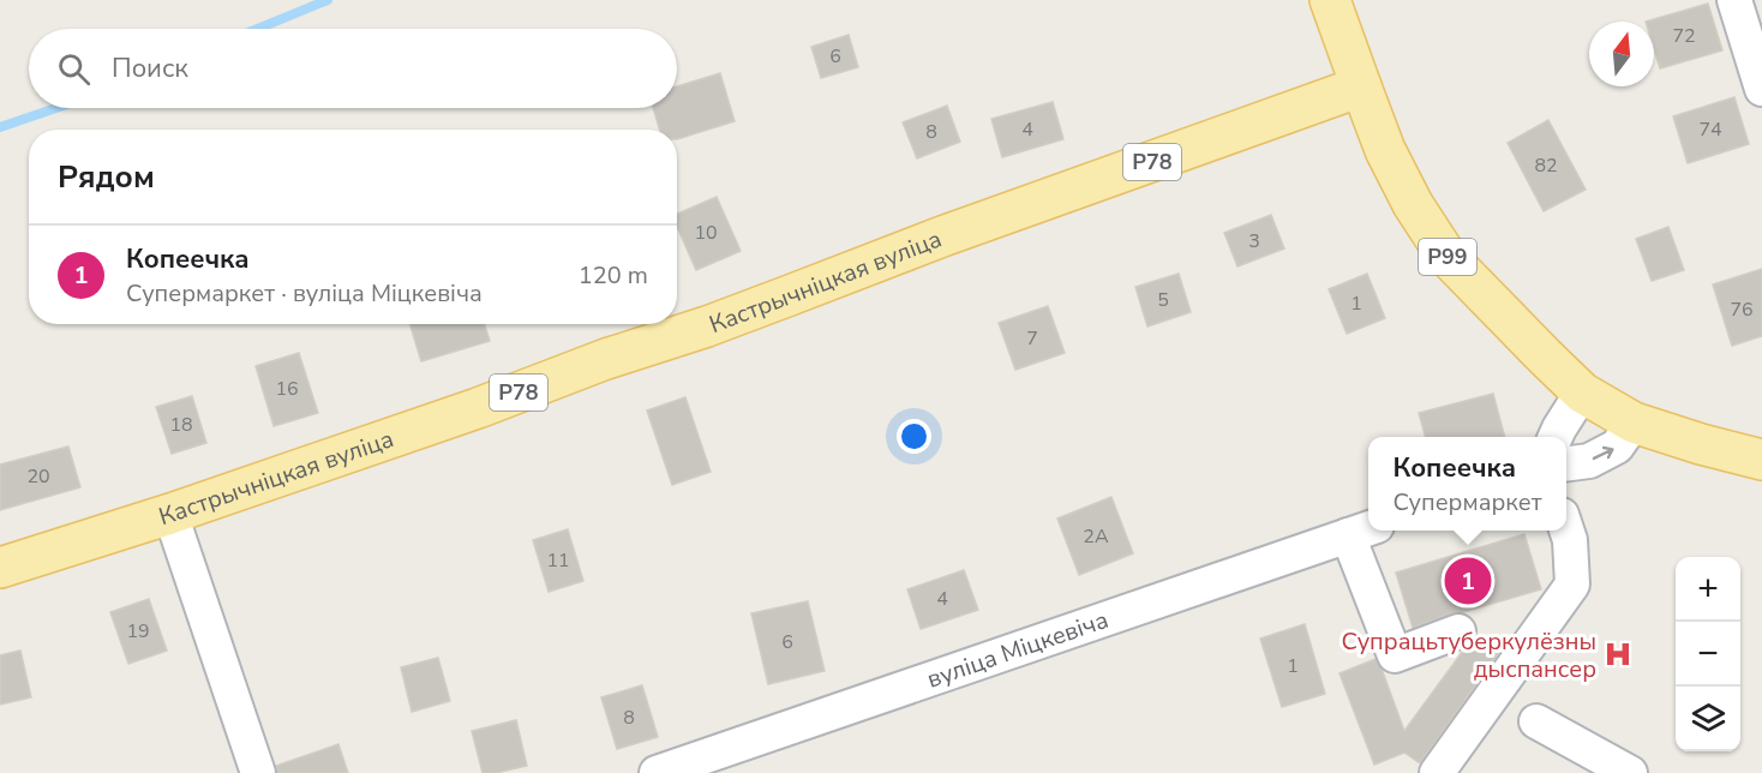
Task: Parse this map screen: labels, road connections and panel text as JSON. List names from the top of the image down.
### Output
{
  "streets": {
    "main road": ["Р78", "Р99", "Кастрычніцкая вуліца"],
    "street": ["вуліца Міцкевіча"]
  },
  "crossings": [
    ["Р99", "Кастрычніцкая вуліца"]
  ],
  "places": {
    "hospital": ["Супрацьтуберкулёзны дыспансер"]
  },
  "house_numbers": [
    "72",
    "6",
    "4",
    "74",
    "8",
    "82",
    "10",
    "3",
    "5",
    "1",
    "76",
    "7",
    "16",
    "18",
    "20",
    "2А",
    "11",
    "4",
    "19",
    "6",
    "1",
    "8"
  ],
  "north": "top",
  "page": {
    "search": "Поиск",
    "heading": "Рядом",
    "list": [
      {
        "mark": "1",
        "name": "Копеечка",
        "note": "Супермаркет · вуліца Міцкевіча",
        "value": "120 m"
      }
    ],
    "popup": ["Копеечка", "Супермаркет"],
    "pins": "1",
    "map_buttons": ["+", "−"]
  }
}
